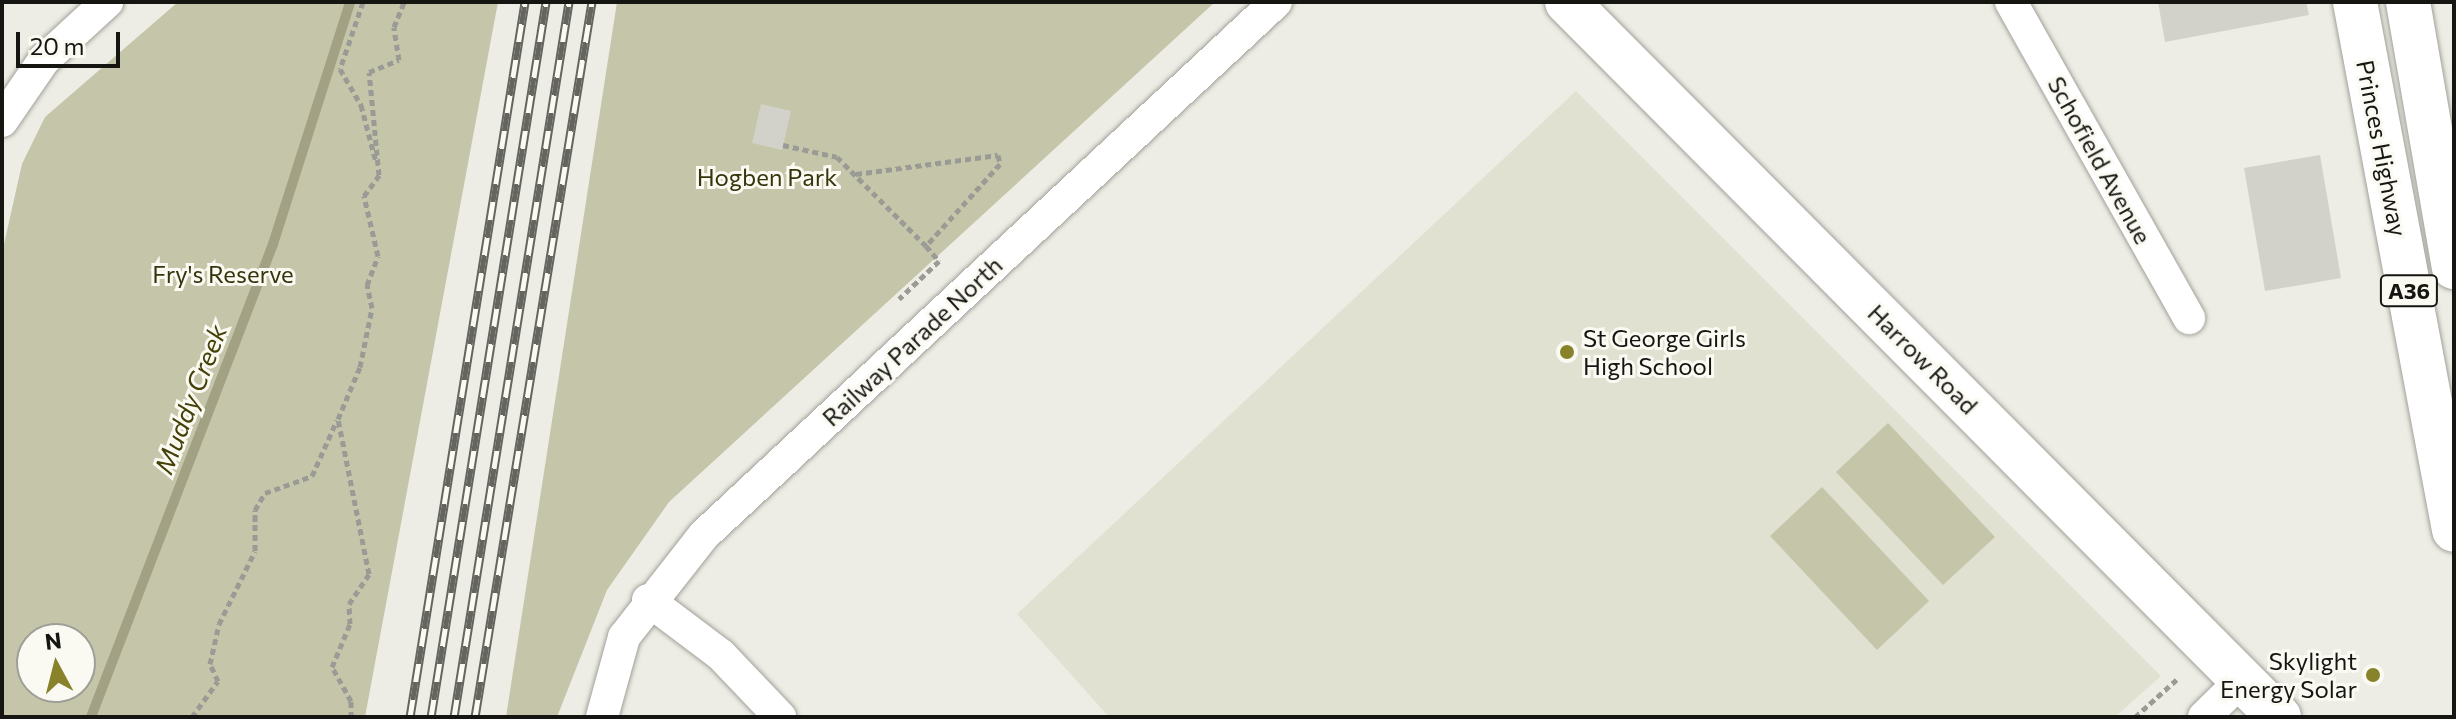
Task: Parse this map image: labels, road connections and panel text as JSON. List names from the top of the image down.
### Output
{
  "streets": {
    "main road": ["Princes Highway", "A36", "Harrow Road"],
    "street": ["Schofield Avenue", "Railway Parade North"]
  },
  "water": ["Muddy Creek"],
  "parks": ["Hogben Park", "Fry's Reserve"],
  "places": ["St George Girls High School", "Skylight Energy Solar"],
  "scale_bar": "20 m",
  "north": "top"
}
